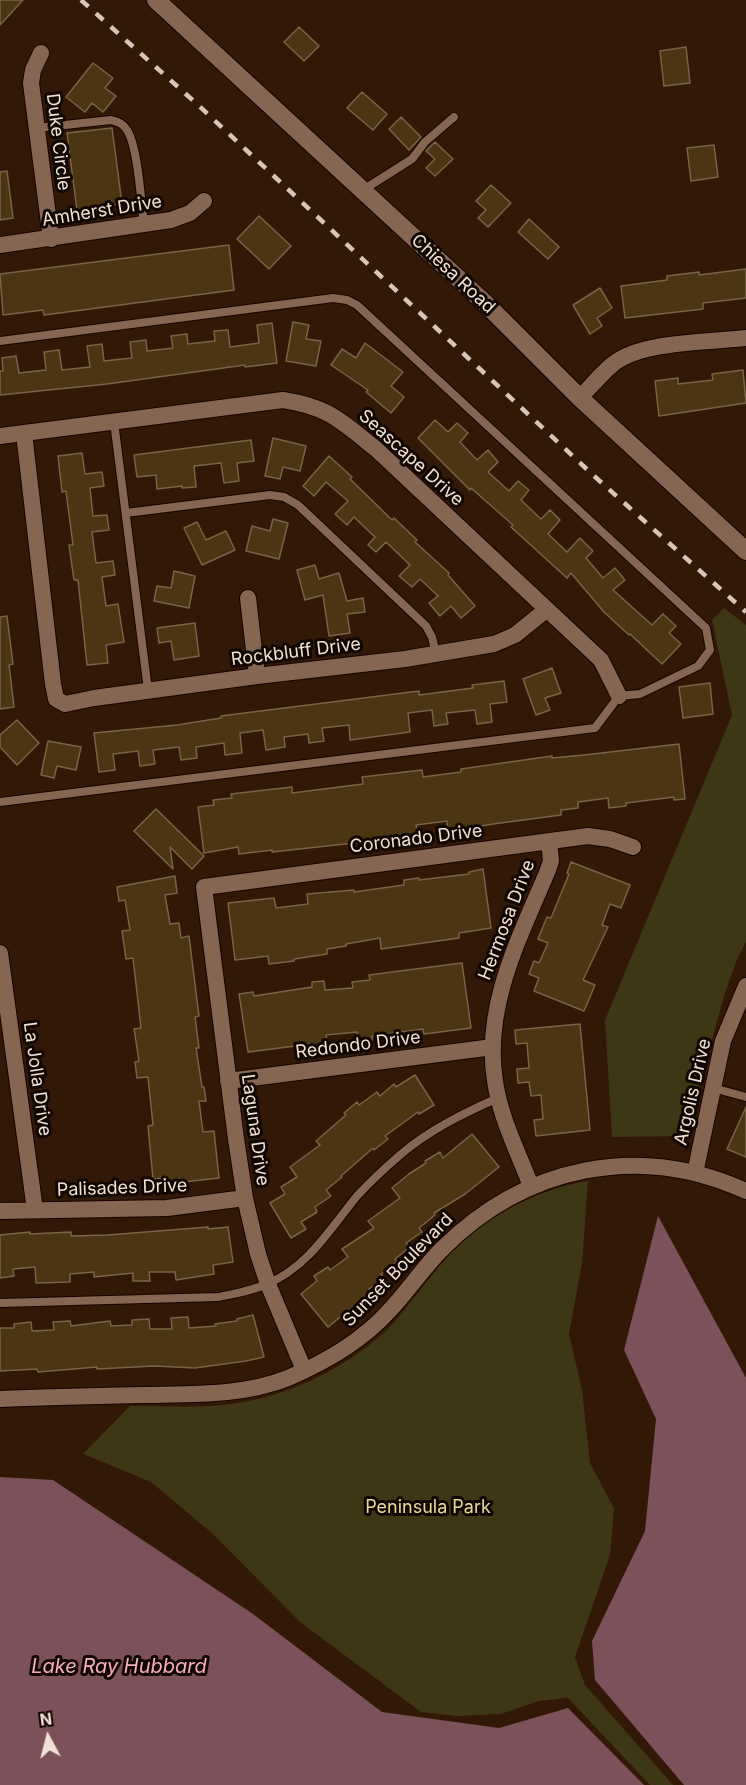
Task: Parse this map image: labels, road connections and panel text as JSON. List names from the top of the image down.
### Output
{
  "streets": {
    "main road": ["Chiesa Road"],
    "street": [
      "Duke Circle",
      "Amherst Drive",
      "Seascape Drive",
      "Rockbluff Drive",
      "Coronado Drive",
      "Hermosa Drive",
      "Redondo Drive",
      "La Jolla Drive",
      "Argolis Drive",
      "Laguna Drive",
      "Palisades Drive",
      "Sunset Boulevard"
    ]
  },
  "crossings": [
    ["Duke Circle", "Amherst Drive"],
    ["Seascape Drive", "Rockbluff Drive"],
    ["Coronado Drive", "Hermosa Drive"],
    ["Coronado Drive", "Laguna Drive"],
    ["Hermosa Drive", "Redondo Drive"],
    ["Hermosa Drive", "Sunset Boulevard"],
    ["Redondo Drive", "Laguna Drive"],
    ["La Jolla Drive", "Palisades Drive"],
    ["Argolis Drive", "Sunset Boulevard"],
    ["Laguna Drive", "Palisades Drive"],
    ["Laguna Drive", "Sunset Boulevard"]
  ],
  "water": ["Lake Ray Hubbard"],
  "parks": ["Peninsula Park"],
  "north": "top"
}
